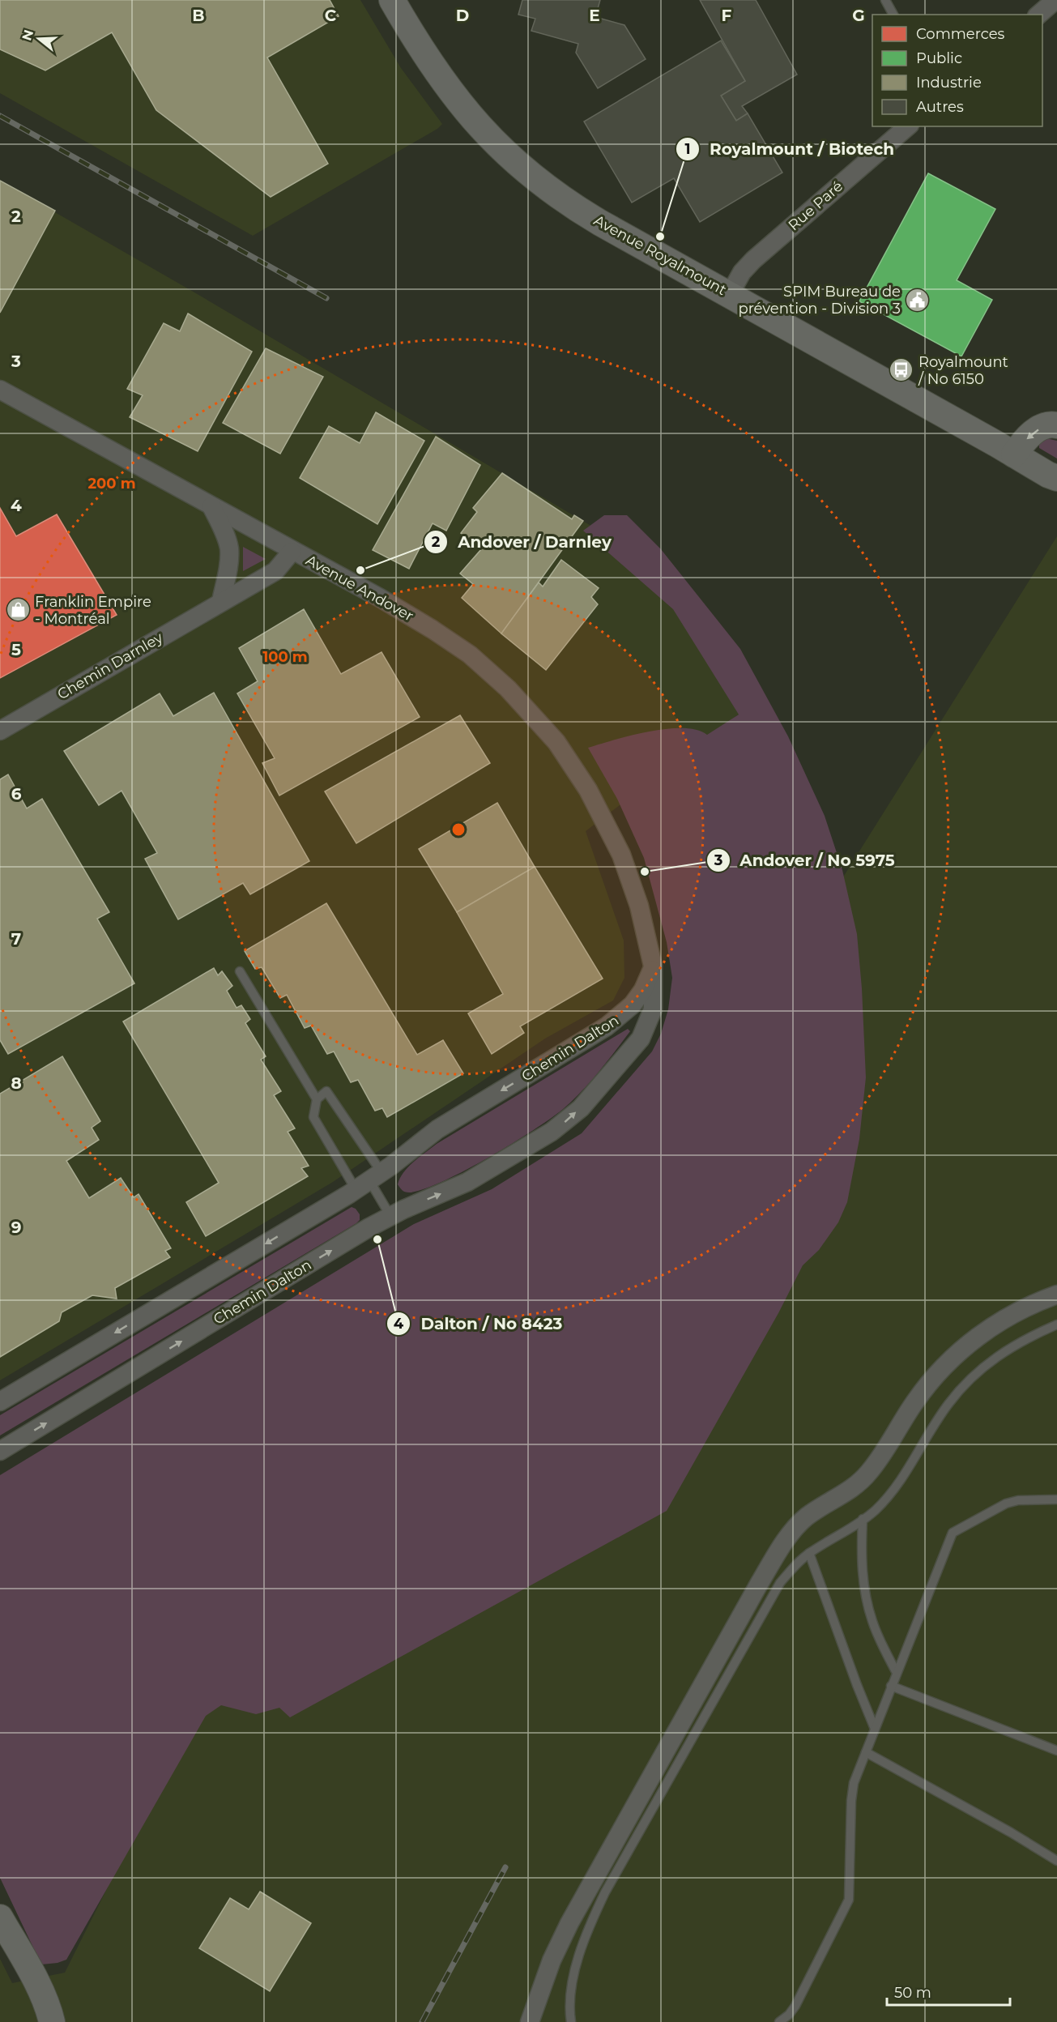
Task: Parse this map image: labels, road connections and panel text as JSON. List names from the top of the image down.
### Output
{
  "streets": {
    "street": [
      "Rue Paré",
      "Avenue Royalmount",
      "Avenue Andover",
      "Chemin Darnley",
      "Chemin Dalton"
    ]
  },
  "crossings": [
    ["Rue Paré", "Avenue Royalmount"],
    ["Avenue Andover", "Chemin Darnley"],
    ["Avenue Andover", "Chemin Dalton"]
  ],
  "places": {
    "other": [
      "Royalmount / Biotech",
      "Andover / Darnley",
      "Andover / No 5975",
      "Dalton / No 8423"
    ],
    "public building": ["SPIM Bureau de prévention - Division 3"],
    "bus stop": ["Royalmount / No 6150"],
    "shop": ["Franklin Empire - Montréal"]
  },
  "legend": [
    "Commerces",
    "Public",
    "Industrie",
    "Autres"
  ],
  "scale_bar": "50 m",
  "north": "left",
  "grid": {
    "columns": [
      "B",
      "C",
      "D",
      "E",
      "F",
      "G"
    ],
    "rows": [
      "2",
      "3",
      "4",
      "5",
      "6",
      "7",
      "8",
      "9"
    ]
  },
  "rings": ["200 m", "100 m"]
}
